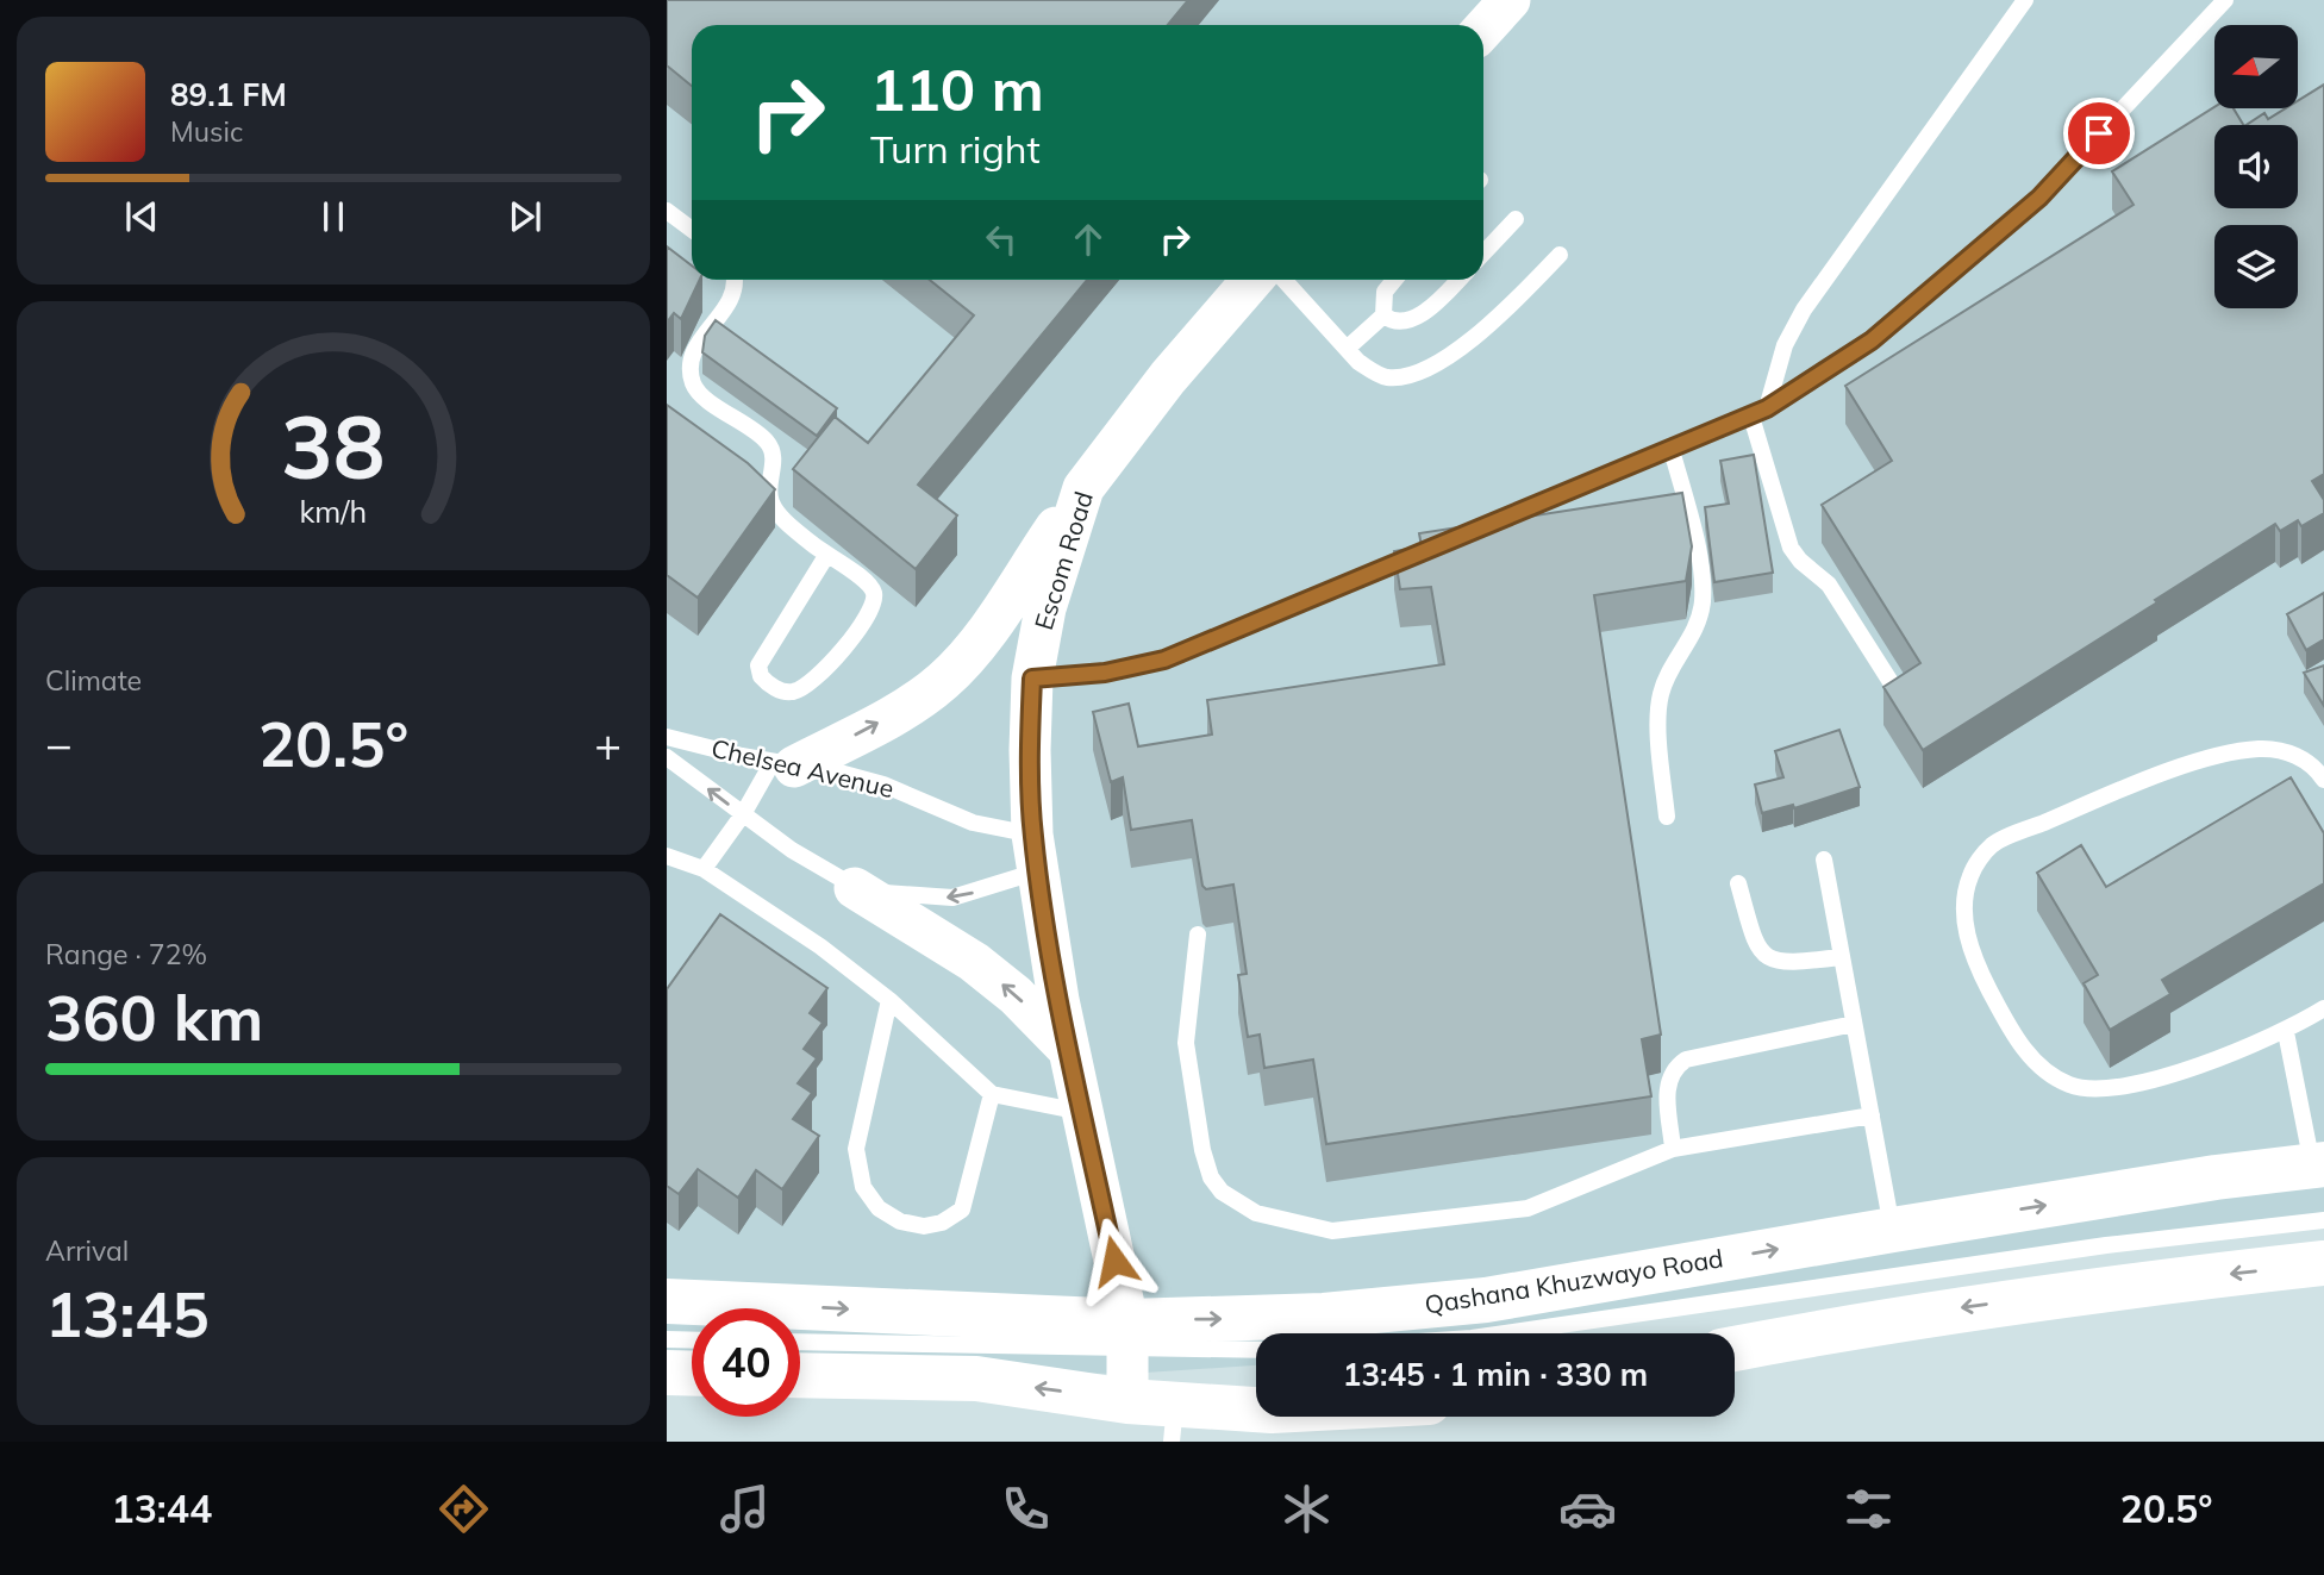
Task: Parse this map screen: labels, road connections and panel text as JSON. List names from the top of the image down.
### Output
{
  "streets": {
    "main road": ["Qashana Khuzwayo Road"],
    "street": ["Escom Road"],
    "lane": ["Chelsea Avenue"]
  },
  "crossings": [
    ["Escom Road", "Chelsea Avenue"],
    ["Escom Road", "Qashana Khuzwayo Road"]
  ],
  "north": "left",
  "page": {
    "turn": ["110 m", "Turn right"],
    "song": ["89.1 FM", "Music"],
    "tile": [
      "Climate",
      ["Range · 72%", "360 km"],
      ["Arrival", "13:45"]
    ],
    "heat": ["−", "20.5°", "+"],
    "limit": "40",
    "trip": "13:45 · 1 min · 330 m",
    "tabs": ["13:44", "20.5°"],
    "gauge": ["38", "km/h"]
  }
}
